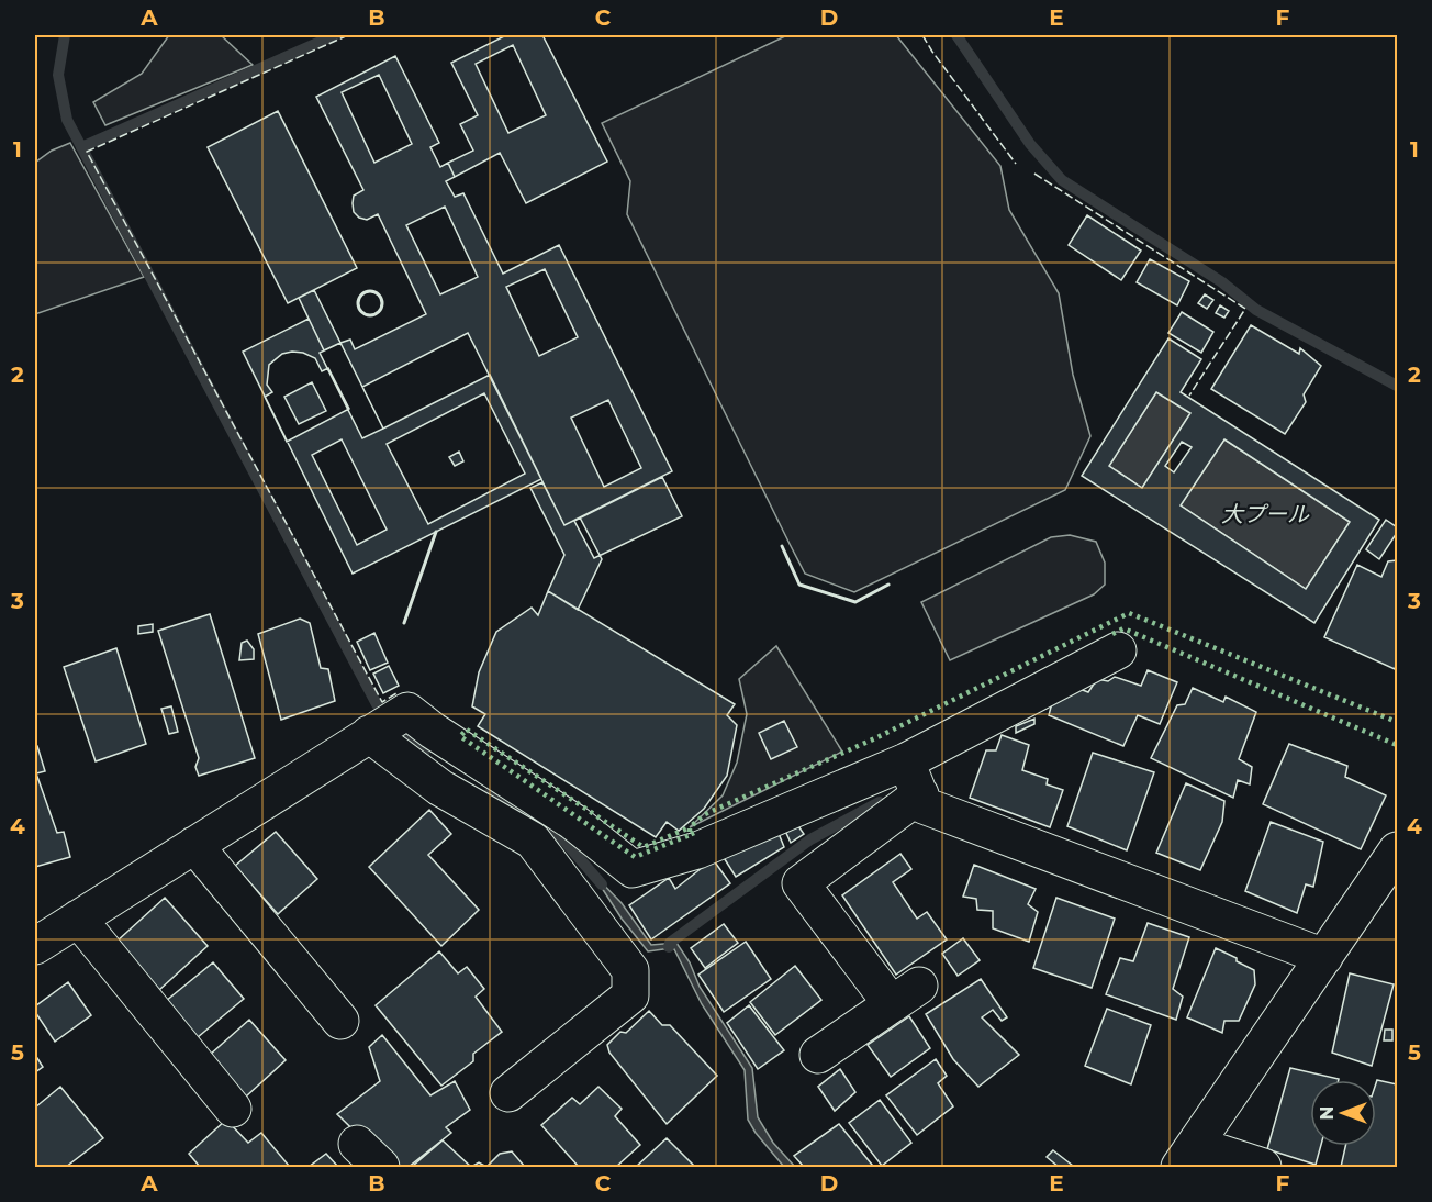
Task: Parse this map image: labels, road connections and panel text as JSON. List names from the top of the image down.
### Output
{
  "water": ["大プール"],
  "north": "left",
  "grid": {
    "columns": [
      "A",
      "B",
      "C",
      "D",
      "E",
      "F"
    ],
    "rows": [
      "1",
      "2",
      "3",
      "4",
      "5"
    ]
  }
}
